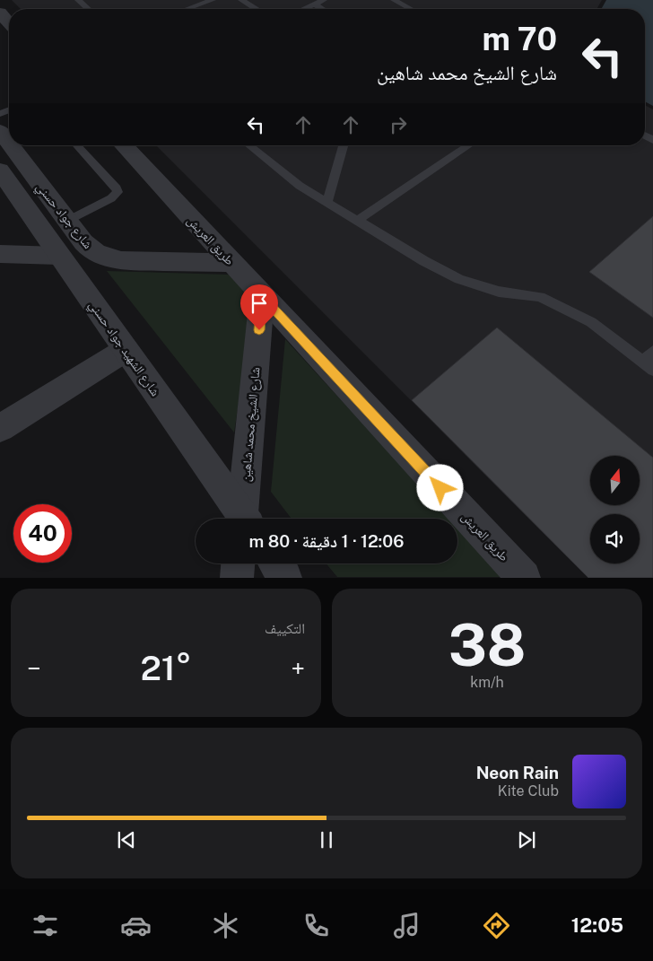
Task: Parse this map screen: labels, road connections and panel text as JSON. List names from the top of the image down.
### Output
{
  "streets": {
    "street": [
      "شارع جواد حسني",
      "طريق العريش",
      "شارع الشهيد جواد حسني",
      "شارع الشيخ محمد شاهين"
    ]
  },
  "crossings": [
    ["شارع جواد حسني", "طريق العريش"],
    ["طريق العريش", "شارع الشيخ محمد شاهين"]
  ],
  "north": "top",
  "page": {
    "turn": ["70 m", "شارع الشيخ محمد شاهين"],
    "limit": "40",
    "trip": "12:06 · 1 دقيقة · 80 m",
    "tile": [
      ["38", "km/h"],
      "التكييف"
    ],
    "heat": ["−", "21°", "+"],
    "song": ["Neon Rain", "Kite Club"],
    "tabs": "12:05"
  }
}
